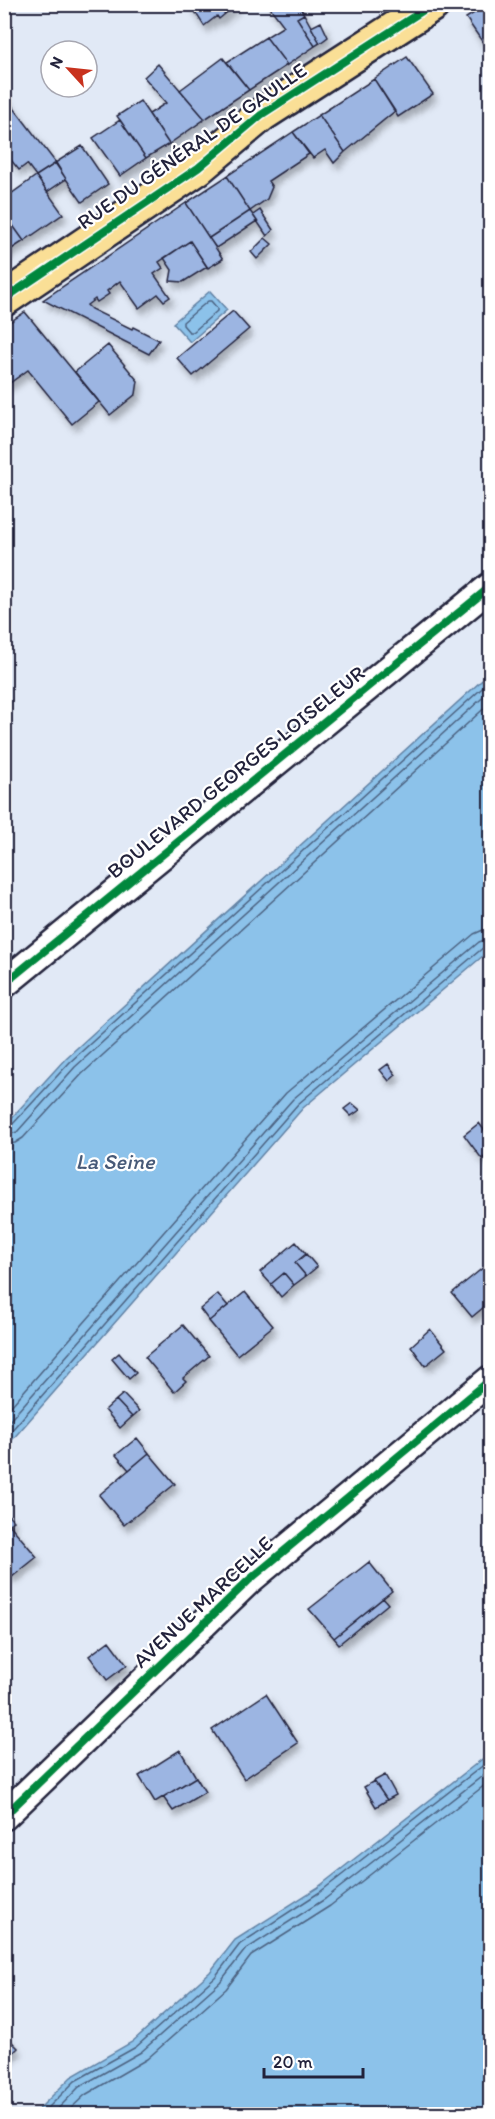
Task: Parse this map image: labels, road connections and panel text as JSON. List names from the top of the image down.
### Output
{
  "streets": {
    "main road": ["RUE DU GÉNÉRAL DE GAULLE"],
    "street": ["BOULEVARD GEORGES LOISELEUR", "AVENUE MARCELLE"]
  },
  "water": ["La Seine"],
  "scale_bar": "20 m",
  "north": "top left"
}
